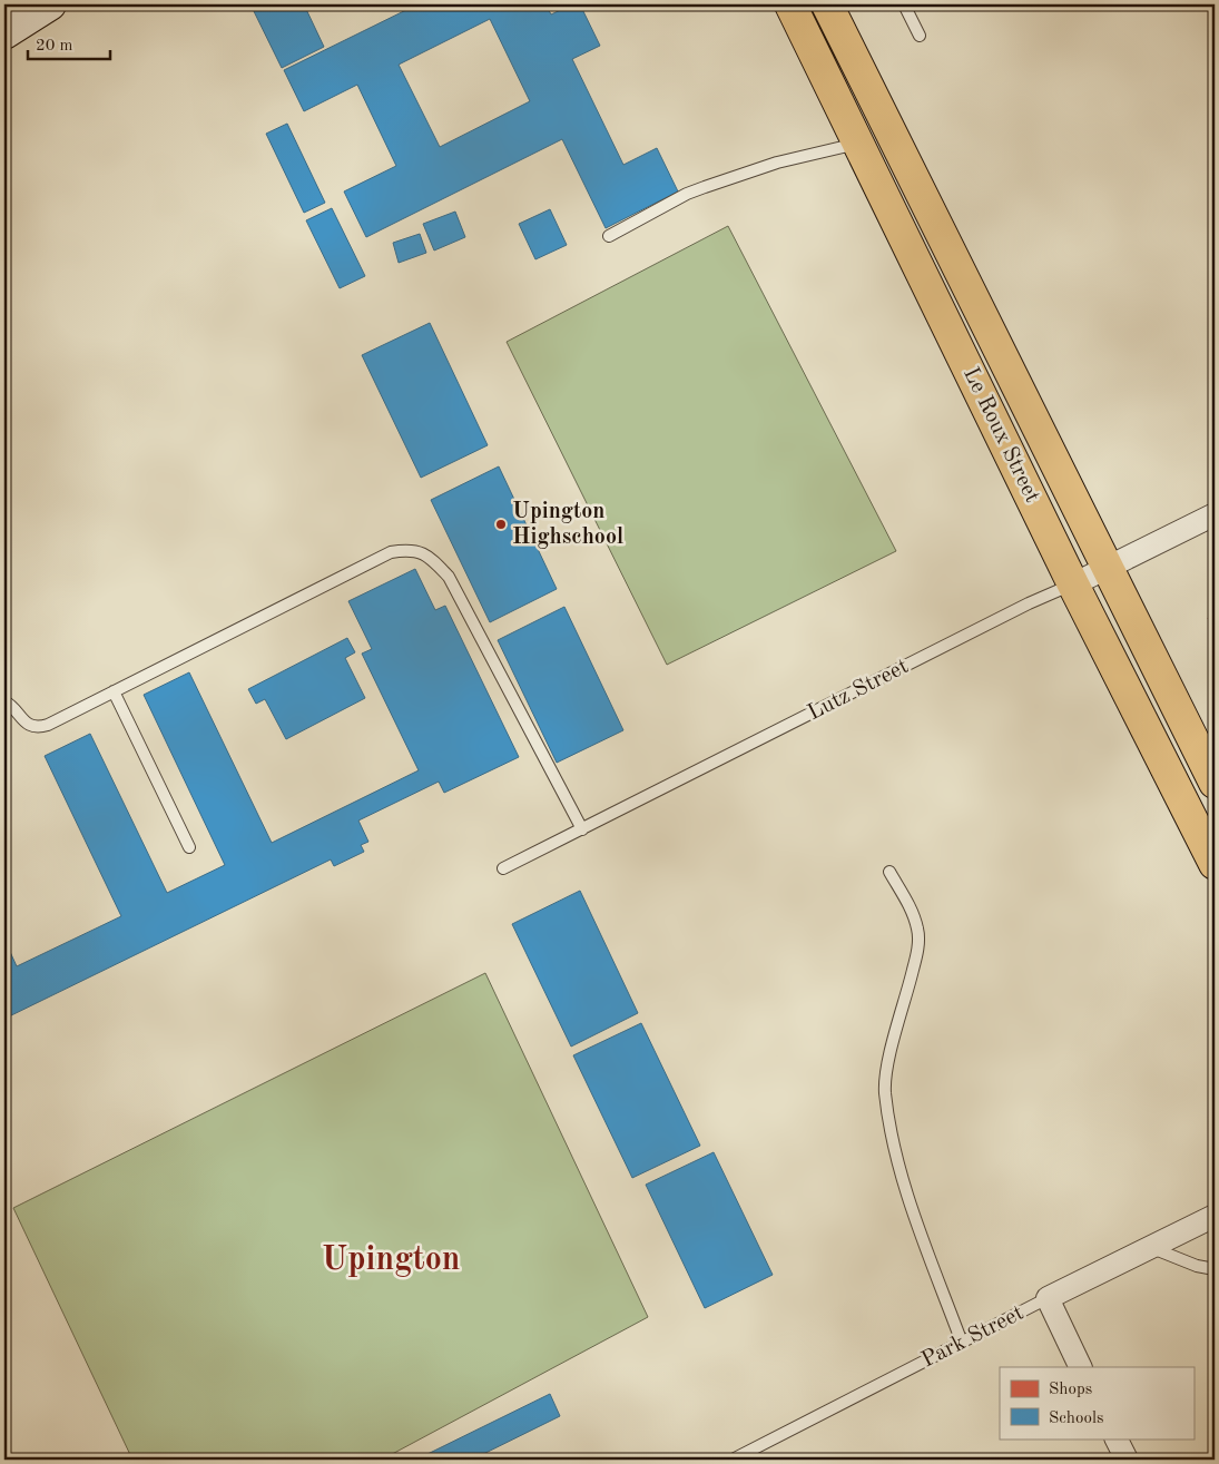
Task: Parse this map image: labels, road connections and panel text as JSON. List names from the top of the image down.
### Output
{
  "streets": {
    "highway": ["Le Roux Street"],
    "street": ["Lutz Street", "Park Street"]
  },
  "crossings": [
    ["Le Roux Street", "Lutz Street"]
  ],
  "districts": ["Upington"],
  "places": ["Upington Highschool"],
  "legend": ["Shops", "Schools"],
  "scale_bar": "20 m"
}
